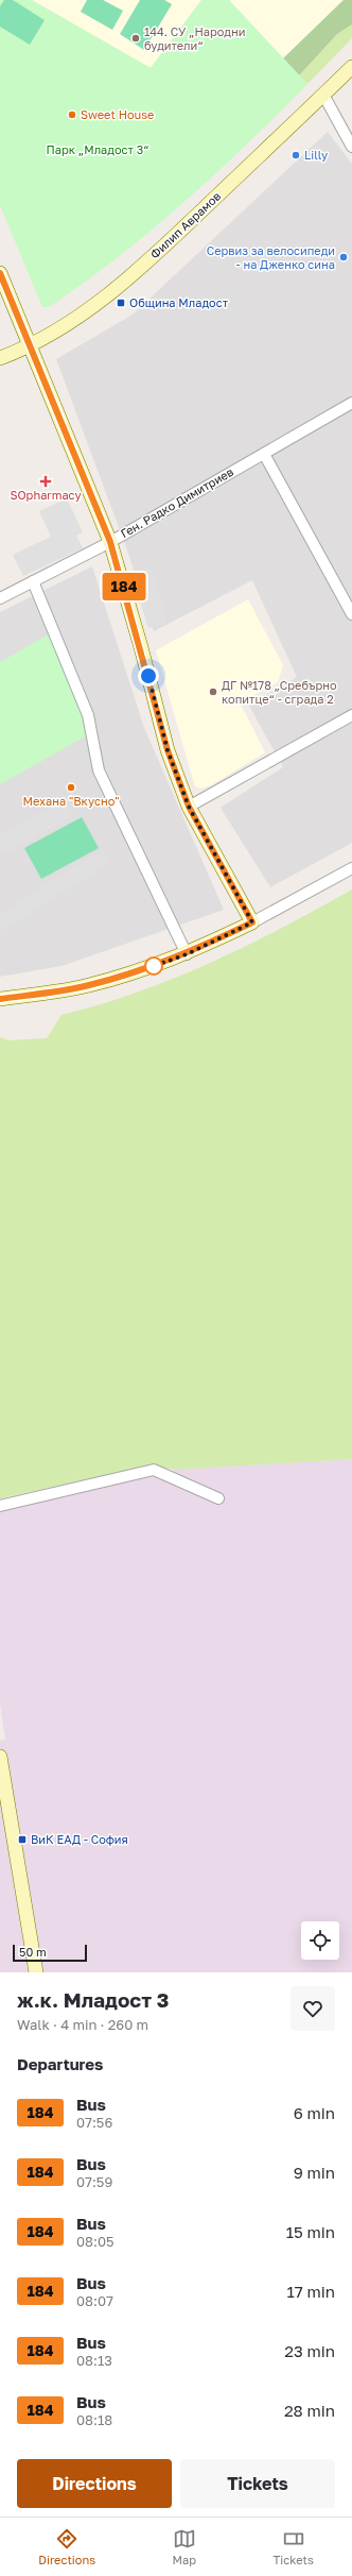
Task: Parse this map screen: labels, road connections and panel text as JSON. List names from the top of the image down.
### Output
{
  "streets": {
    "street": ["Филип Аврамов", "Ген. Радко Димитриев"]
  },
  "parks": ["Парк „Младост 3“"],
  "places": {
    "other": [
      "144. СУ „Народни будители“",
      "Sweet House",
      "Lilly",
      "Сервиз за велосипеди - на Дженко сина",
      "ДГ №178 „Сребърно копитце“ - сграда 2",
      "Механа \"Вкусно\""
    ],
    "transit": ["Община Младост", "ВиК ЕАД - София"],
    "health": ["SOpharmacy"]
  },
  "lines": ["bus line 184"],
  "scale_bar": "50 m",
  "page": {
    "on_map": "184",
    "scale": "50 m",
    "heading": [
      ["ж.к. Младост 3", "Walk · 4 min · 260 m"],
      "Departures"
    ],
    "list": [
      {
        "mark": "184",
        "name": "Bus",
        "note": "07:56",
        "value": "6 min"
      },
      {
        "mark": "184",
        "name": "Bus",
        "note": "07:59",
        "value": "9 min"
      },
      {
        "mark": "184",
        "name": "Bus",
        "note": "08:05",
        "value": "15 min"
      },
      {
        "mark": "184",
        "name": "Bus",
        "note": "08:07",
        "value": "17 min"
      },
      {
        "mark": "184",
        "name": "Bus",
        "note": "08:13",
        "value": "23 min"
      },
      {
        "mark": "184",
        "name": "Bus",
        "note": "08:18",
        "value": "28 min"
      }
    ],
    "buttons": ["Directions", "Tickets"],
    "tabs": ["Directions", "Map", "Tickets"]
  }
}
